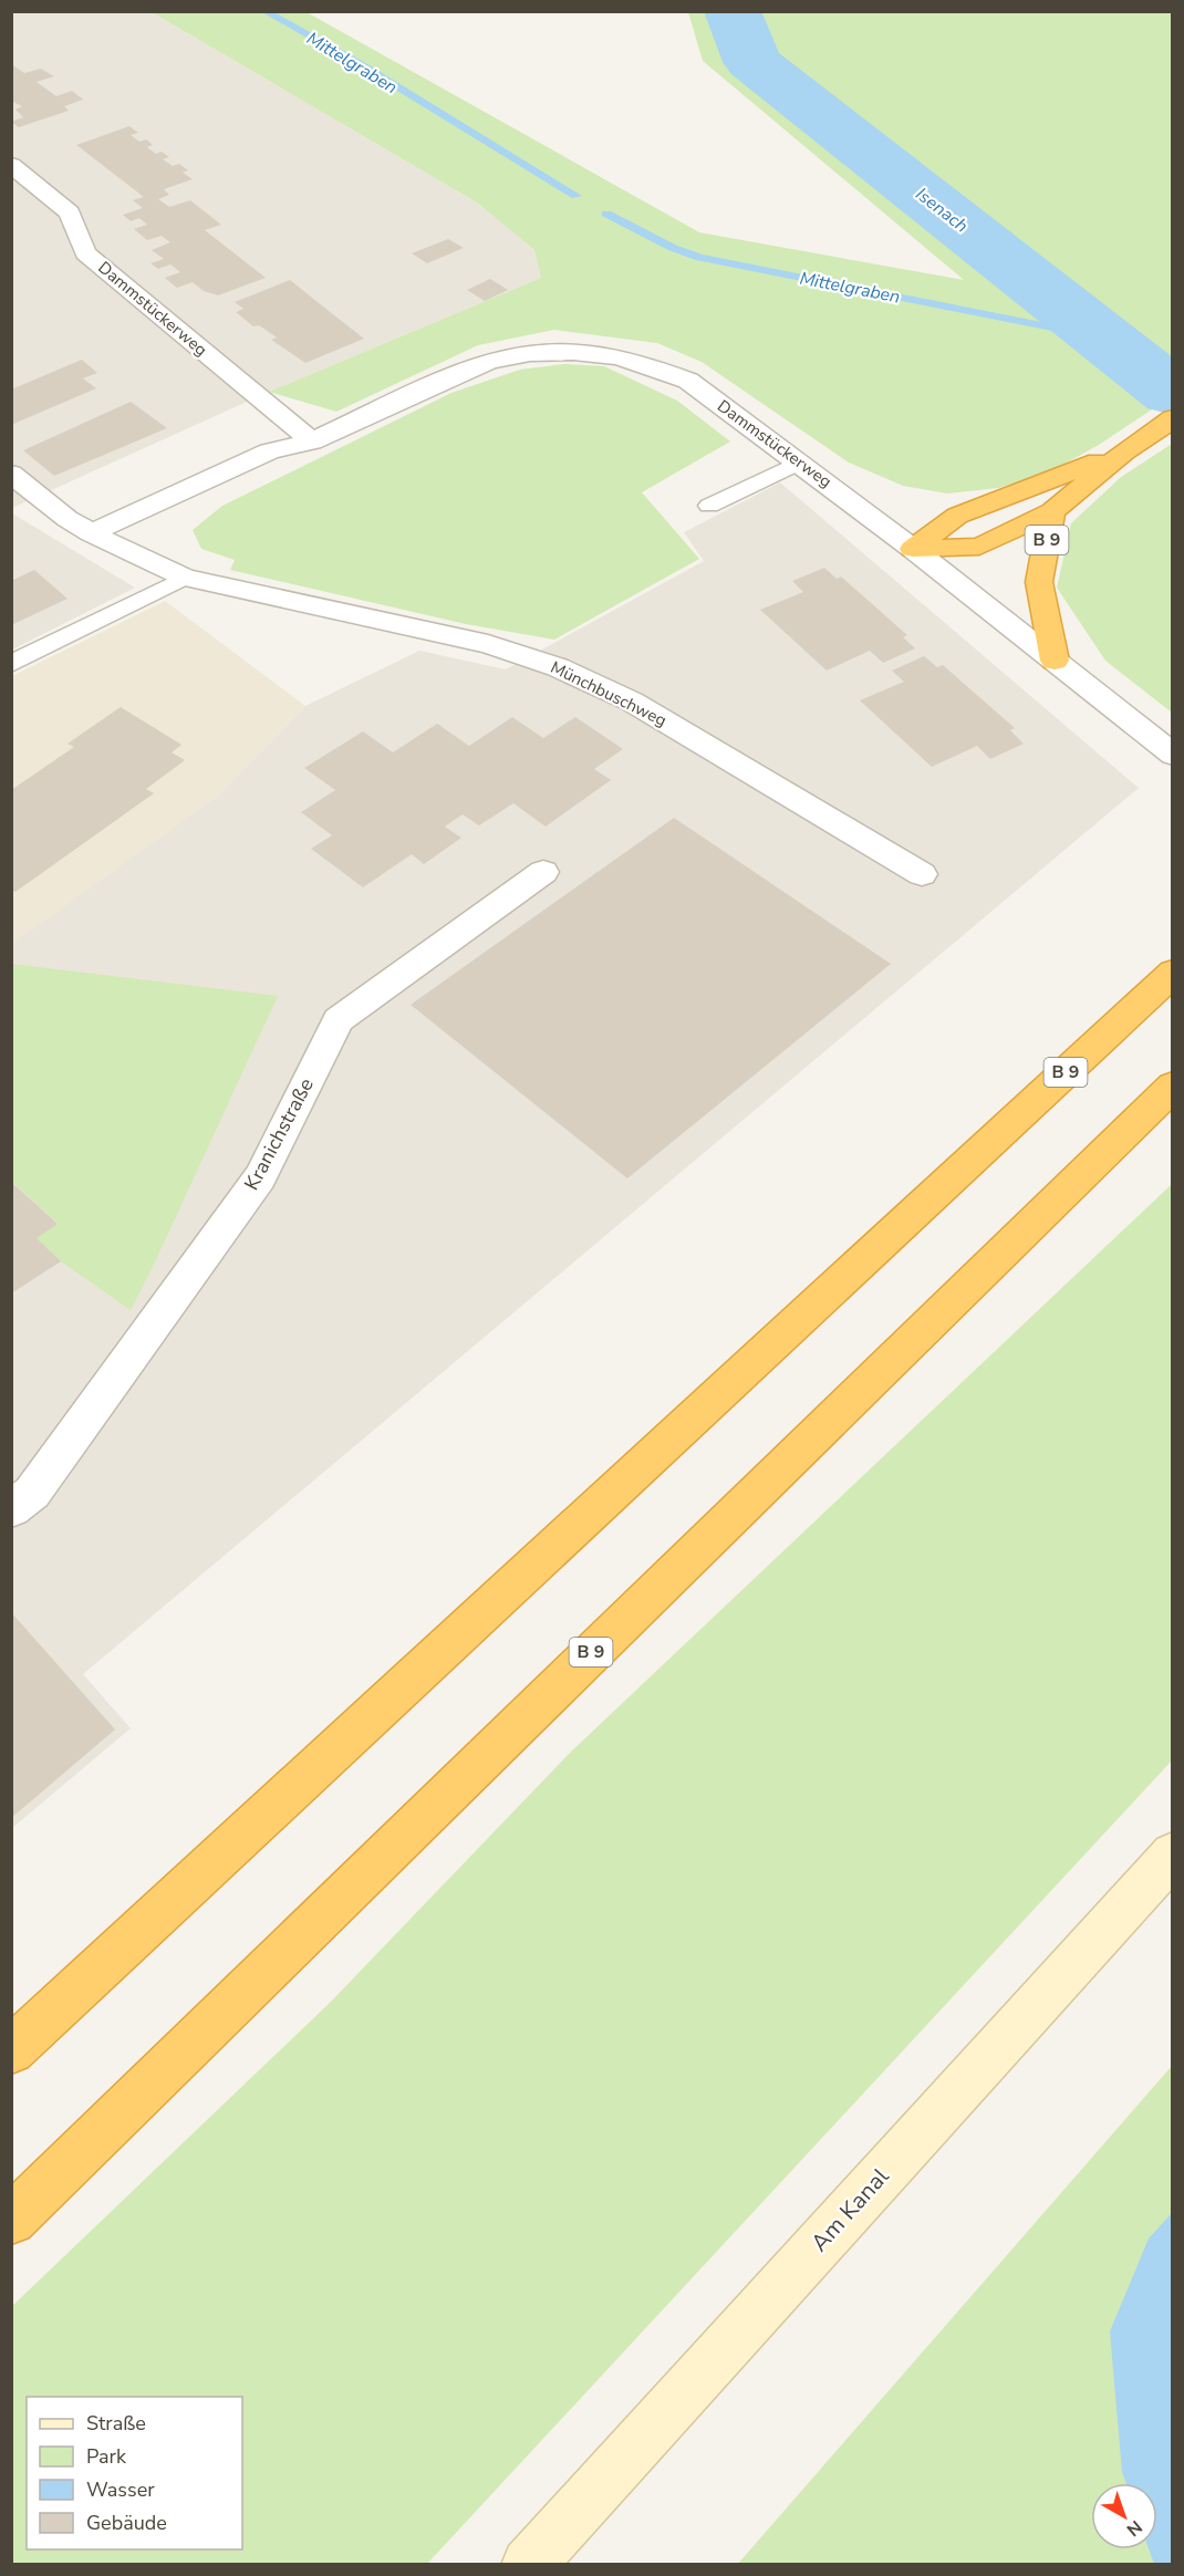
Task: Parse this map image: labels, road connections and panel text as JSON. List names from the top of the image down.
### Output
{
  "streets": {
    "highway": ["B 9"],
    "street": [
      "Dammstückerweg",
      "Münchbuschweg",
      "Kranichstraße",
      "Am Kanal"
    ]
  },
  "crossings": [
    ["Dammstückerweg", "B 9"],
    ["Dammstückerweg", "Münchbuschweg"]
  ],
  "water": ["Mittelgraben", "Isenach"],
  "legend": [
    "Straße",
    "Park",
    "Wasser",
    "Gebäude"
  ],
  "north": "bottom right"
}
